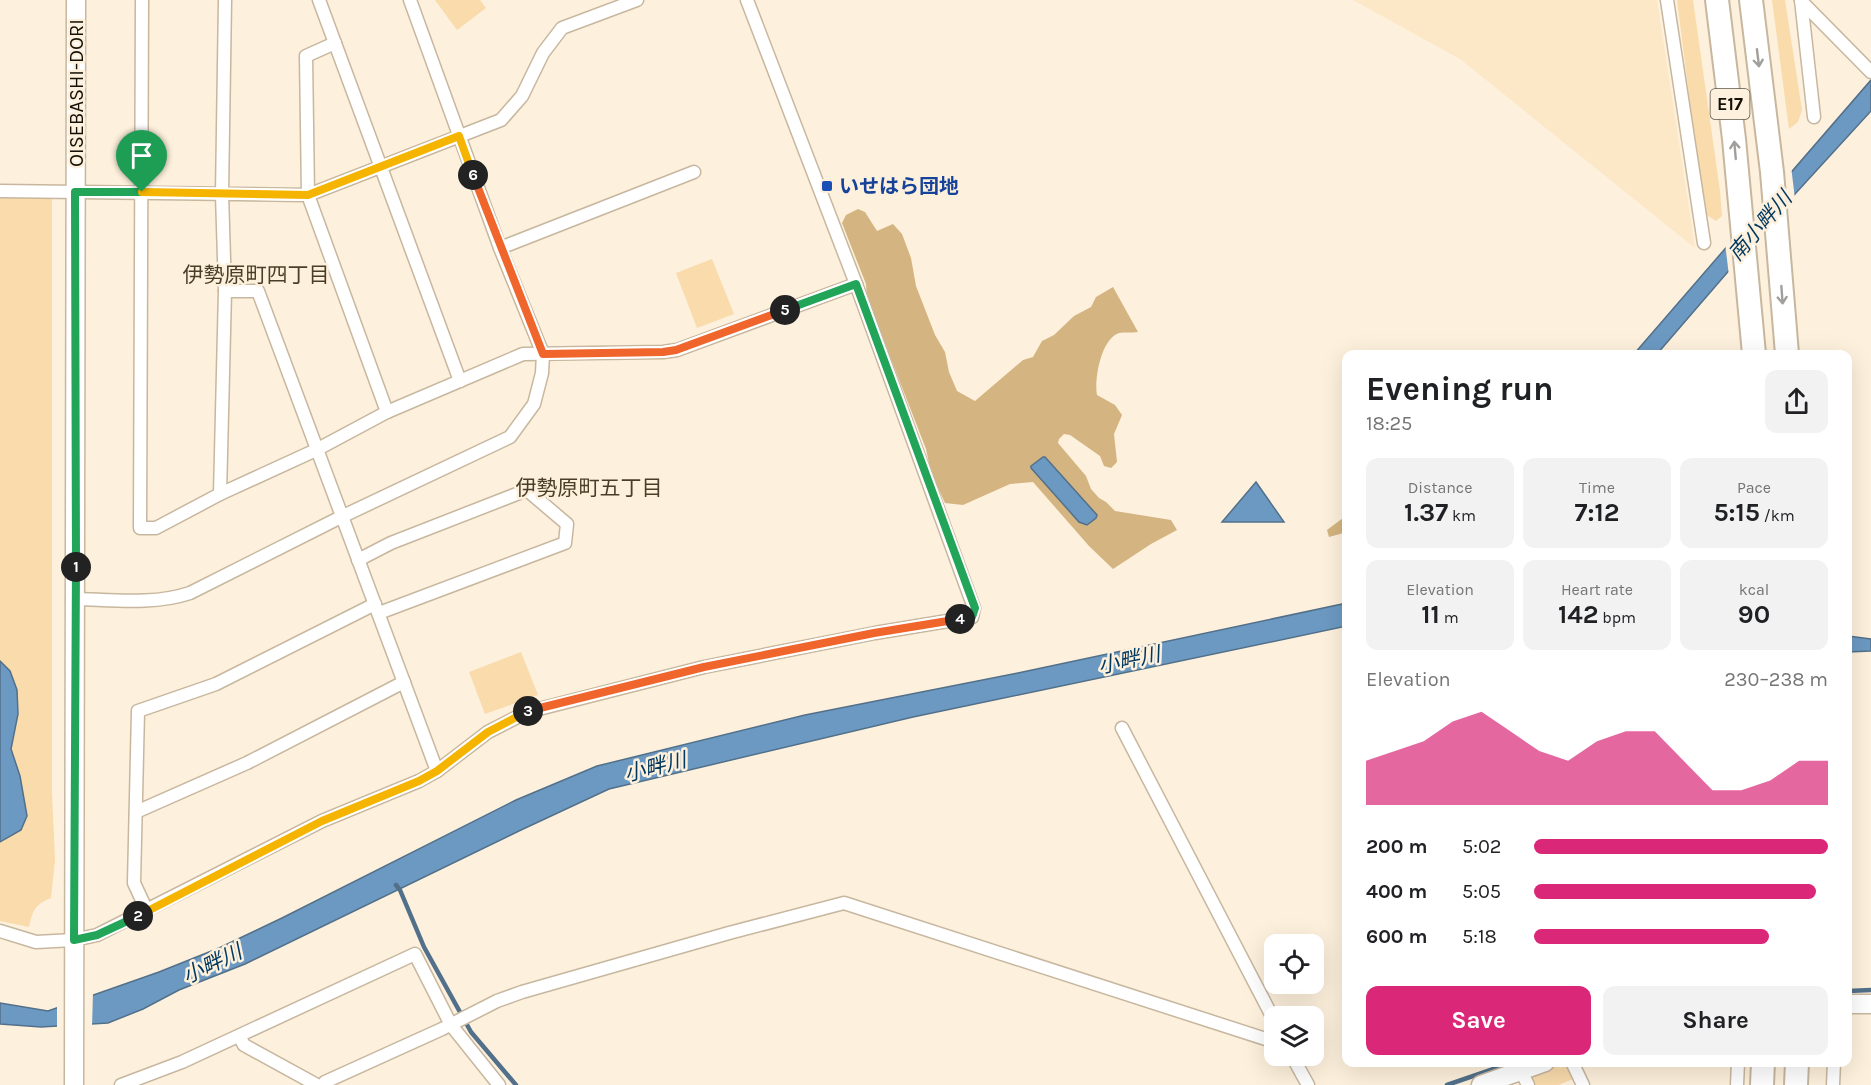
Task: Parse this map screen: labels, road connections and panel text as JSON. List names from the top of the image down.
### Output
{
  "streets": {
    "highway": ["E17"],
    "street": ["OISEBASHI-DORI"]
  },
  "districts": ["伊勢原町四丁目", "伊勢原町五丁目"],
  "water": ["南小畔川", "小畔川"],
  "places": {
    "transit": ["いせはら団地"]
  },
  "page": {
    "pins": [
      "6",
      "5",
      "1",
      "4",
      "3",
      "2"
    ],
    "heading": ["Evening run", "18:25"],
    "stats": [
      ["Distance", "1.37 km"],
      ["Time", "7:12"],
      ["Pace", "5:15 /km"],
      ["Elevation", "11 m"],
      ["Heart rate", "142 bpm"],
      ["kcal", "90"]
    ],
    "chart": ["Elevation", "230–238 m"],
    "list": [
      {
        "name": "200 m",
        "note": "5:02"
      },
      {
        "name": "400 m",
        "note": "5:05"
      },
      {
        "name": "600 m",
        "note": "5:18"
      }
    ],
    "buttons": ["Save", "Share"]
  }
}
